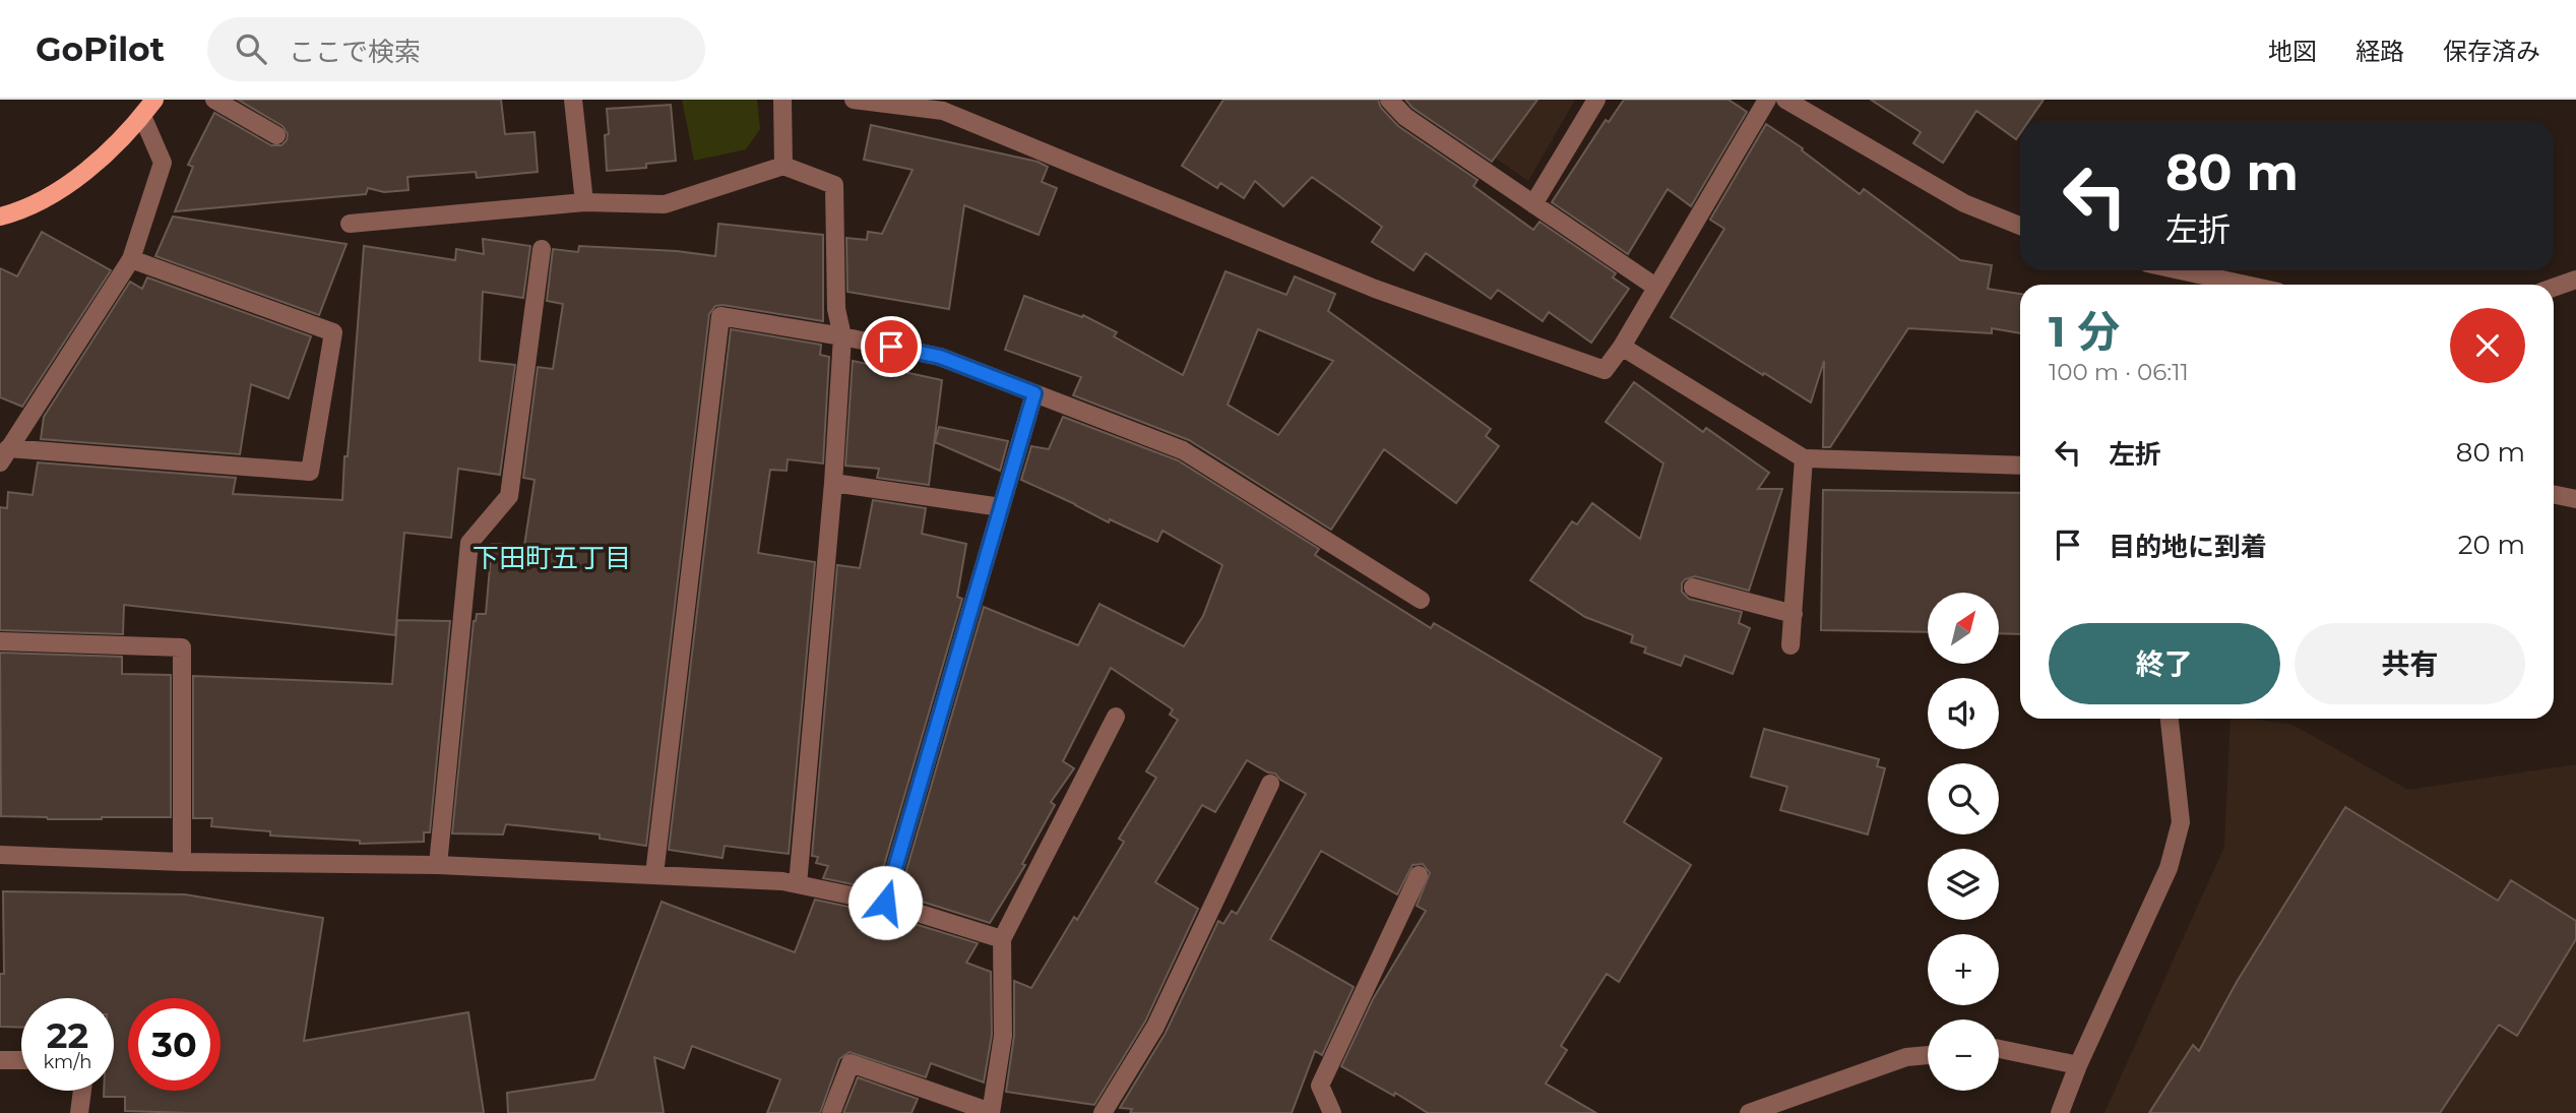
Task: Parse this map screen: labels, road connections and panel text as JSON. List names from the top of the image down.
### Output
{
  "districts": ["下田町五丁目"],
  "north": "top right",
  "page": {
    "header": "GoPilot",
    "search": "ここで検索",
    "nav": ["地図", "経路", "保存済み"],
    "turn": ["80 m", "左折"],
    "heading": ["1 分", "100 m · 06:11"],
    "list": [
      {
        "name": "左折",
        "value": "80 m"
      },
      {
        "name": "目的地に到着",
        "value": "20 m"
      }
    ],
    "map_buttons": ["+", "−"],
    "buttons": ["終了", "共有"],
    "speed": "22 km/h",
    "limit": "30"
  }
}
